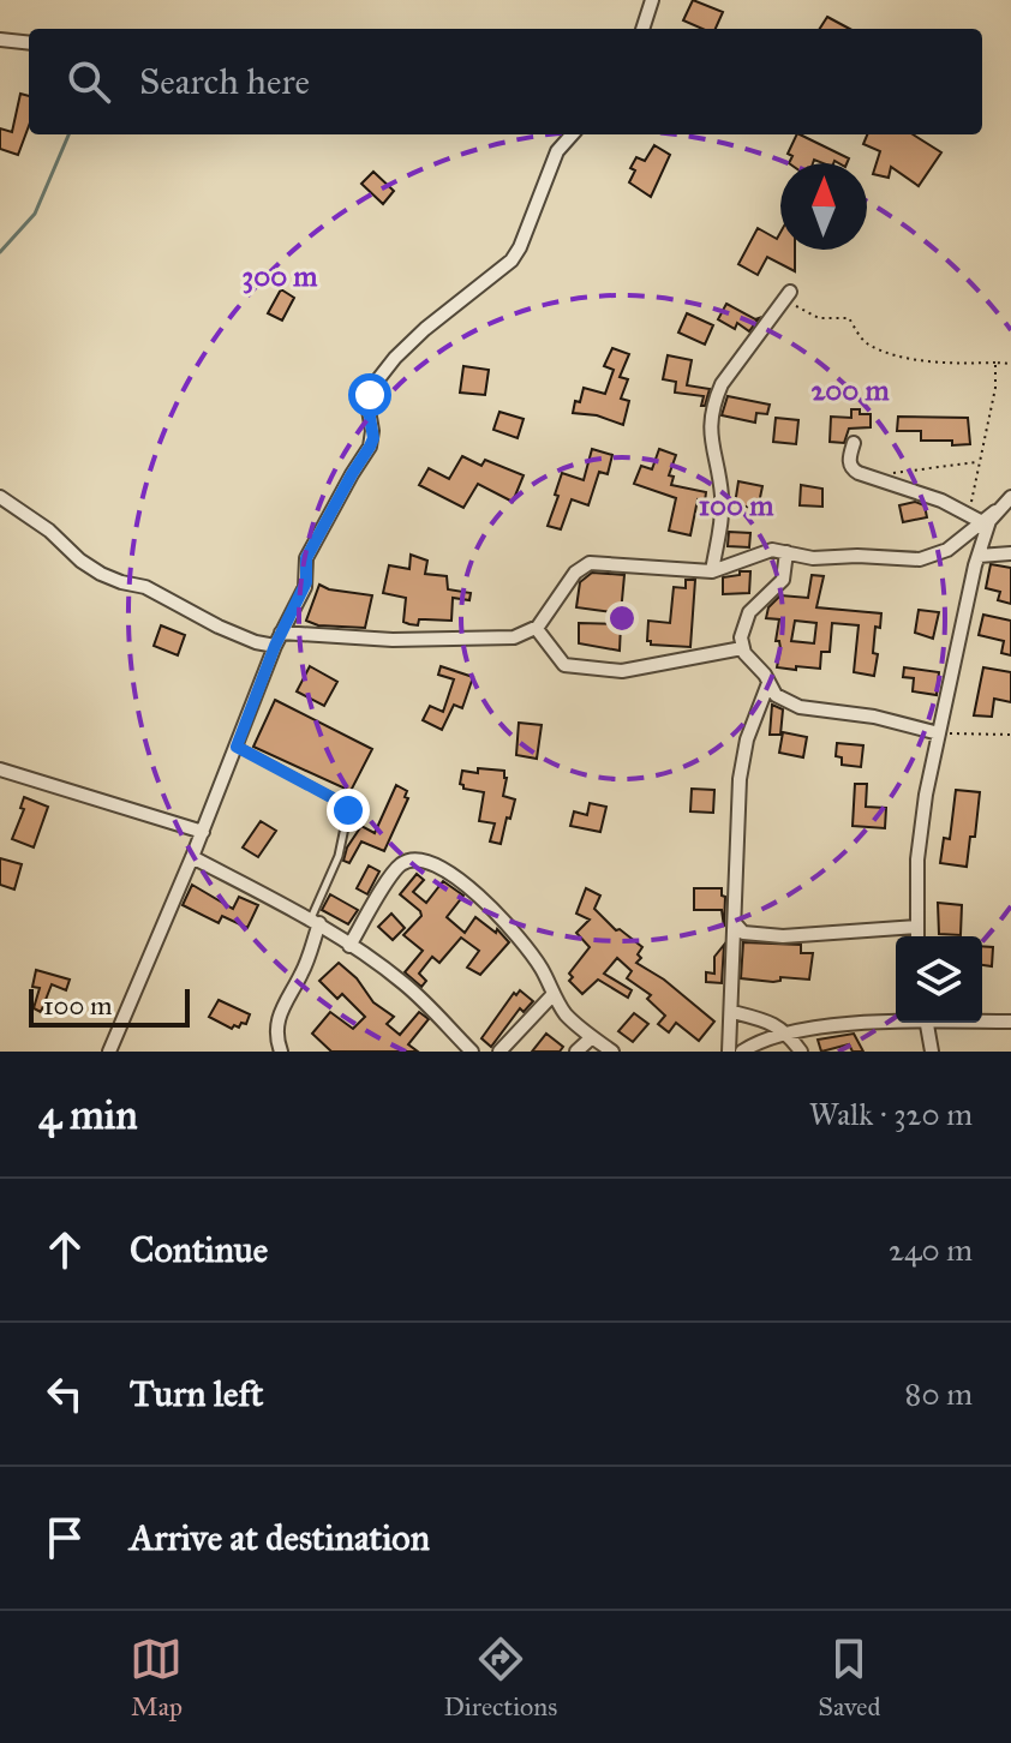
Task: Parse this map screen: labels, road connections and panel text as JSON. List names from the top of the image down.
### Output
{
  "scale_bar": "100 m",
  "north": "top",
  "page": {
    "search": "Search here",
    "scale": "100 m",
    "heading": ["4 min", "Walk · 320 m"],
    "list": [
      ["Continue", "240 m"],
      ["Turn left", "80 m"],
      "Arrive at destination"
    ],
    "nav": ["Map", "Directions", "Saved"]
  },
  "rings": ["300 m", "200 m", "100 m"]
}
